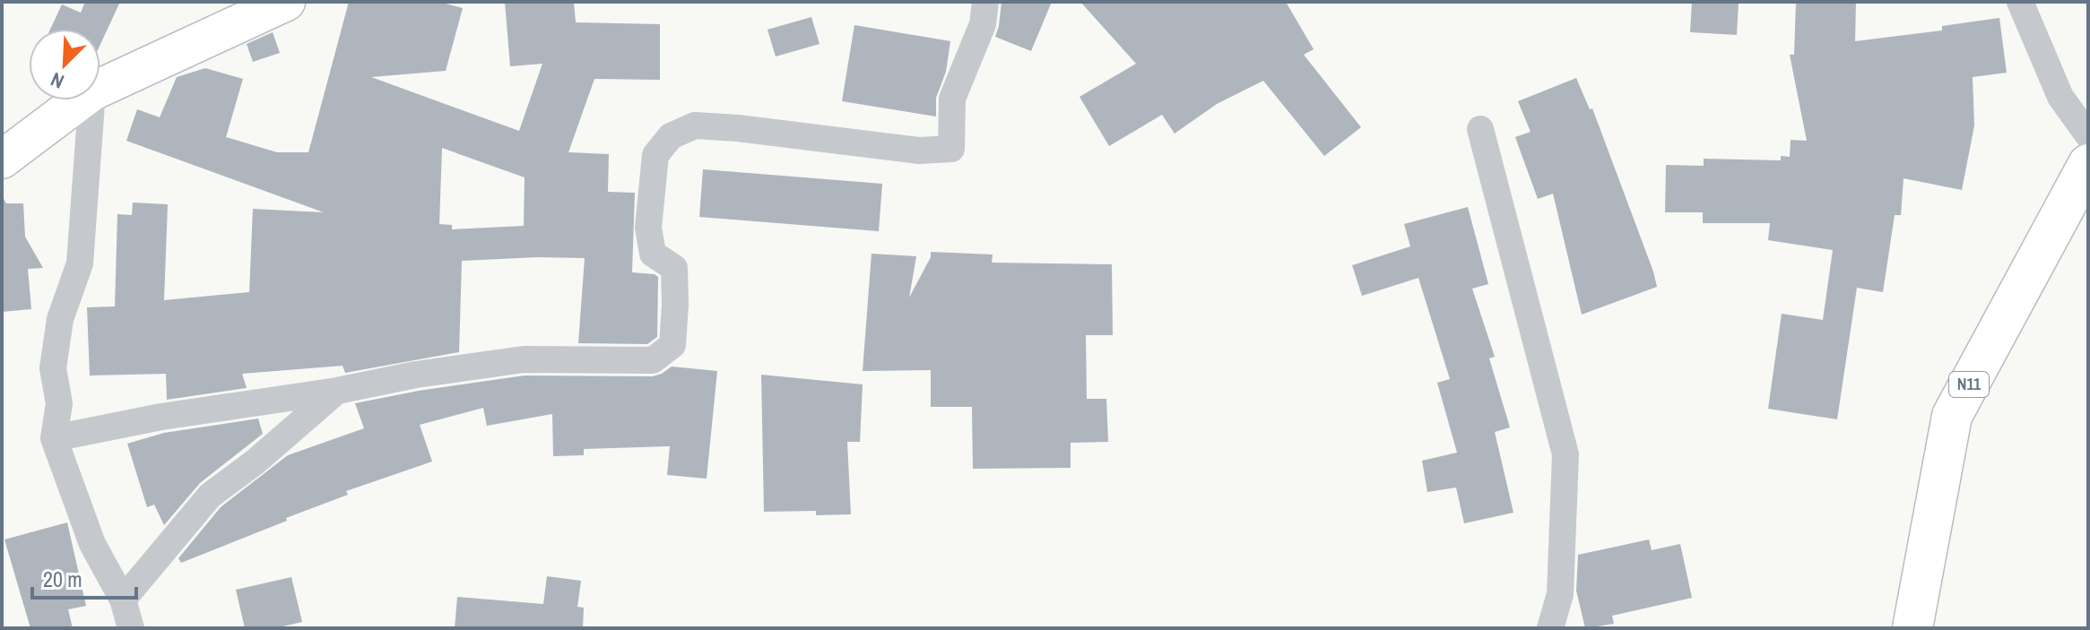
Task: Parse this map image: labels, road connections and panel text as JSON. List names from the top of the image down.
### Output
{
  "streets": {
    "highway": ["N11"]
  },
  "scale_bar": "20 m",
  "north": "bottom left"
}
